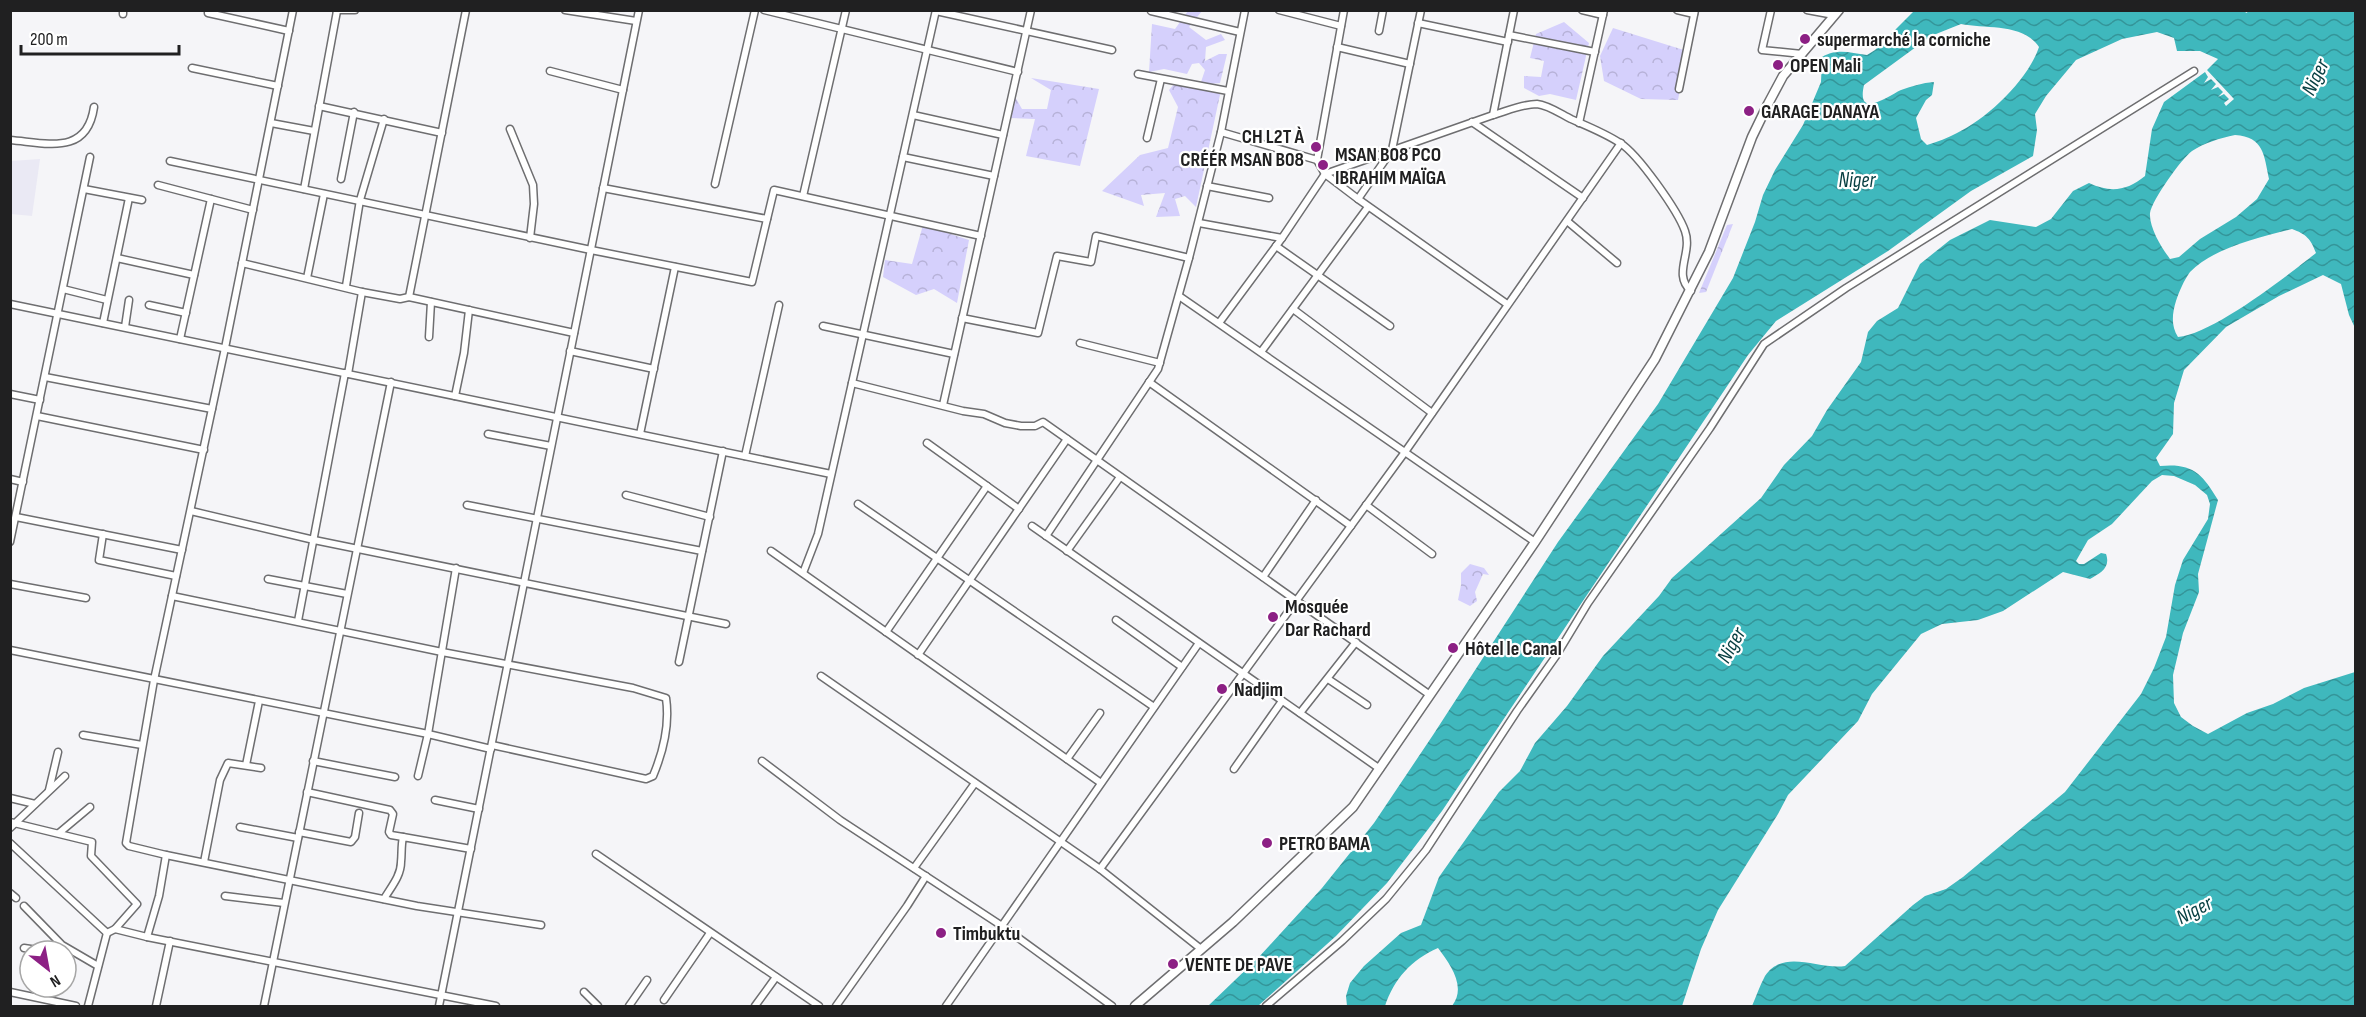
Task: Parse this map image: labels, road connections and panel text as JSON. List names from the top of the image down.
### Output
{
  "water": ["Niger"],
  "places": [
    "supermarché la corniche",
    "OPEN Mali",
    "GARAGE DANAYA",
    "CH L2T À CRÉÉR MSAN B08",
    "MSAN B08 PCO IBRAHIM MAÏGA",
    "Mosquée Dar Rachard",
    "Hôtel le Canal",
    "Nadjim",
    "PETRO BAMA",
    "Timbuktu",
    "VENTE DE PAVE"
  ],
  "scale_bar": "200 m",
  "north": "bottom right"
}
